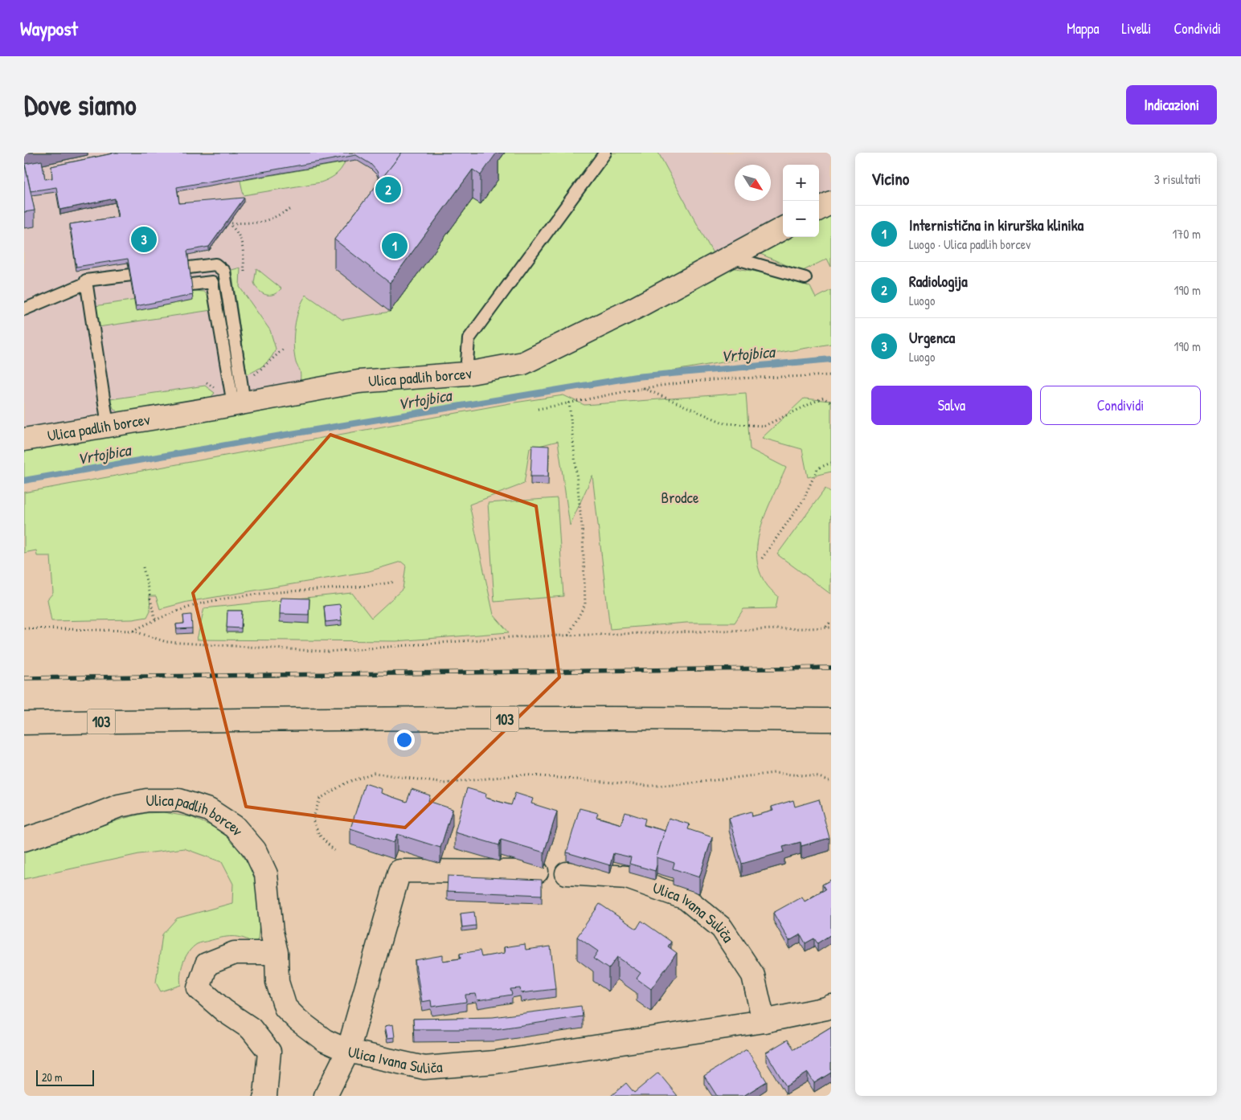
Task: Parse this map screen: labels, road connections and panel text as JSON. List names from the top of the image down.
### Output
{
  "streets": {
    "street": ["Ulica padlih borcev", "103", "Ulica Ivana Suliča"]
  },
  "crossings": [
    ["Ulica padlih borcev", "Ulica Ivana Suliča"]
  ],
  "water": ["Vrtojbica"],
  "parks": ["Brodce"],
  "scale_bar": "20 m",
  "north": "bottom right",
  "page": {
    "header": "Waypost",
    "nav": ["Mappa", "Livelli", "Condividi"],
    "buttons": [
      "Indicazioni",
      ["Salva", "Condividi"]
    ],
    "title": "Dove siamo",
    "heading": ["Vicino", "3 risultati"],
    "map_buttons": ["+", "−"],
    "pins": ["2", "3", "1"],
    "list": [
      {
        "mark": "1",
        "name": "Internistična in kirurška klinika",
        "note": "Luogo · Ulica padlih borcev",
        "value": "170 m"
      },
      {
        "mark": "2",
        "name": "Radiologija",
        "note": "Luogo",
        "value": "190 m"
      },
      {
        "mark": "3",
        "name": "Urgenca",
        "note": "Luogo",
        "value": "190 m"
      }
    ],
    "scale": "20 m"
  }
}
